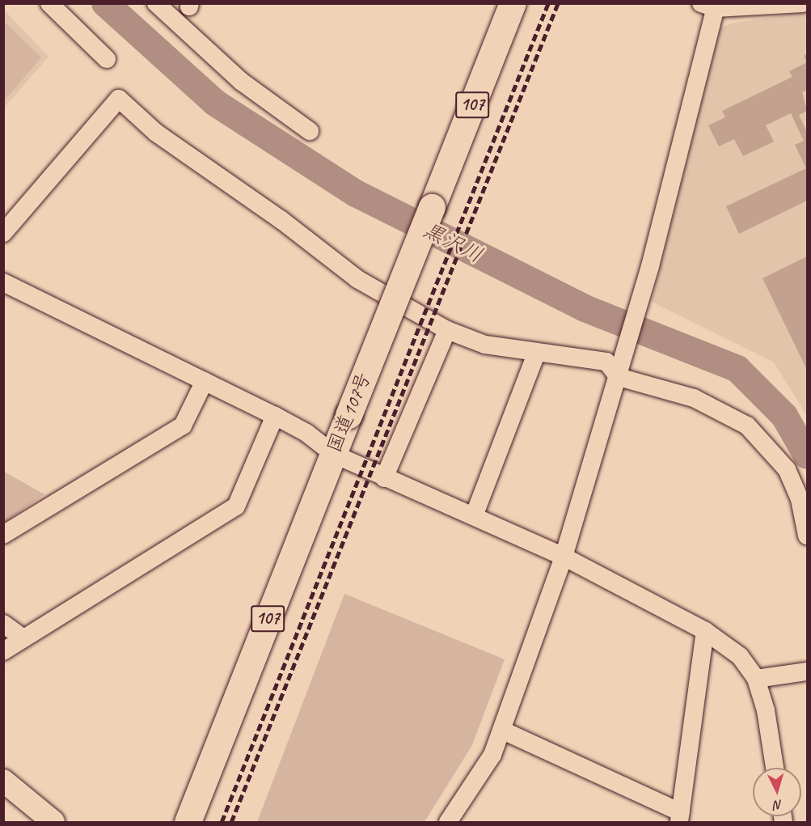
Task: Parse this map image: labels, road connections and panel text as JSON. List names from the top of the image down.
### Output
{
  "streets": {
    "highway": ["107", "国道107号"]
  },
  "water": ["黒沢川"],
  "north": "bottom"
}
